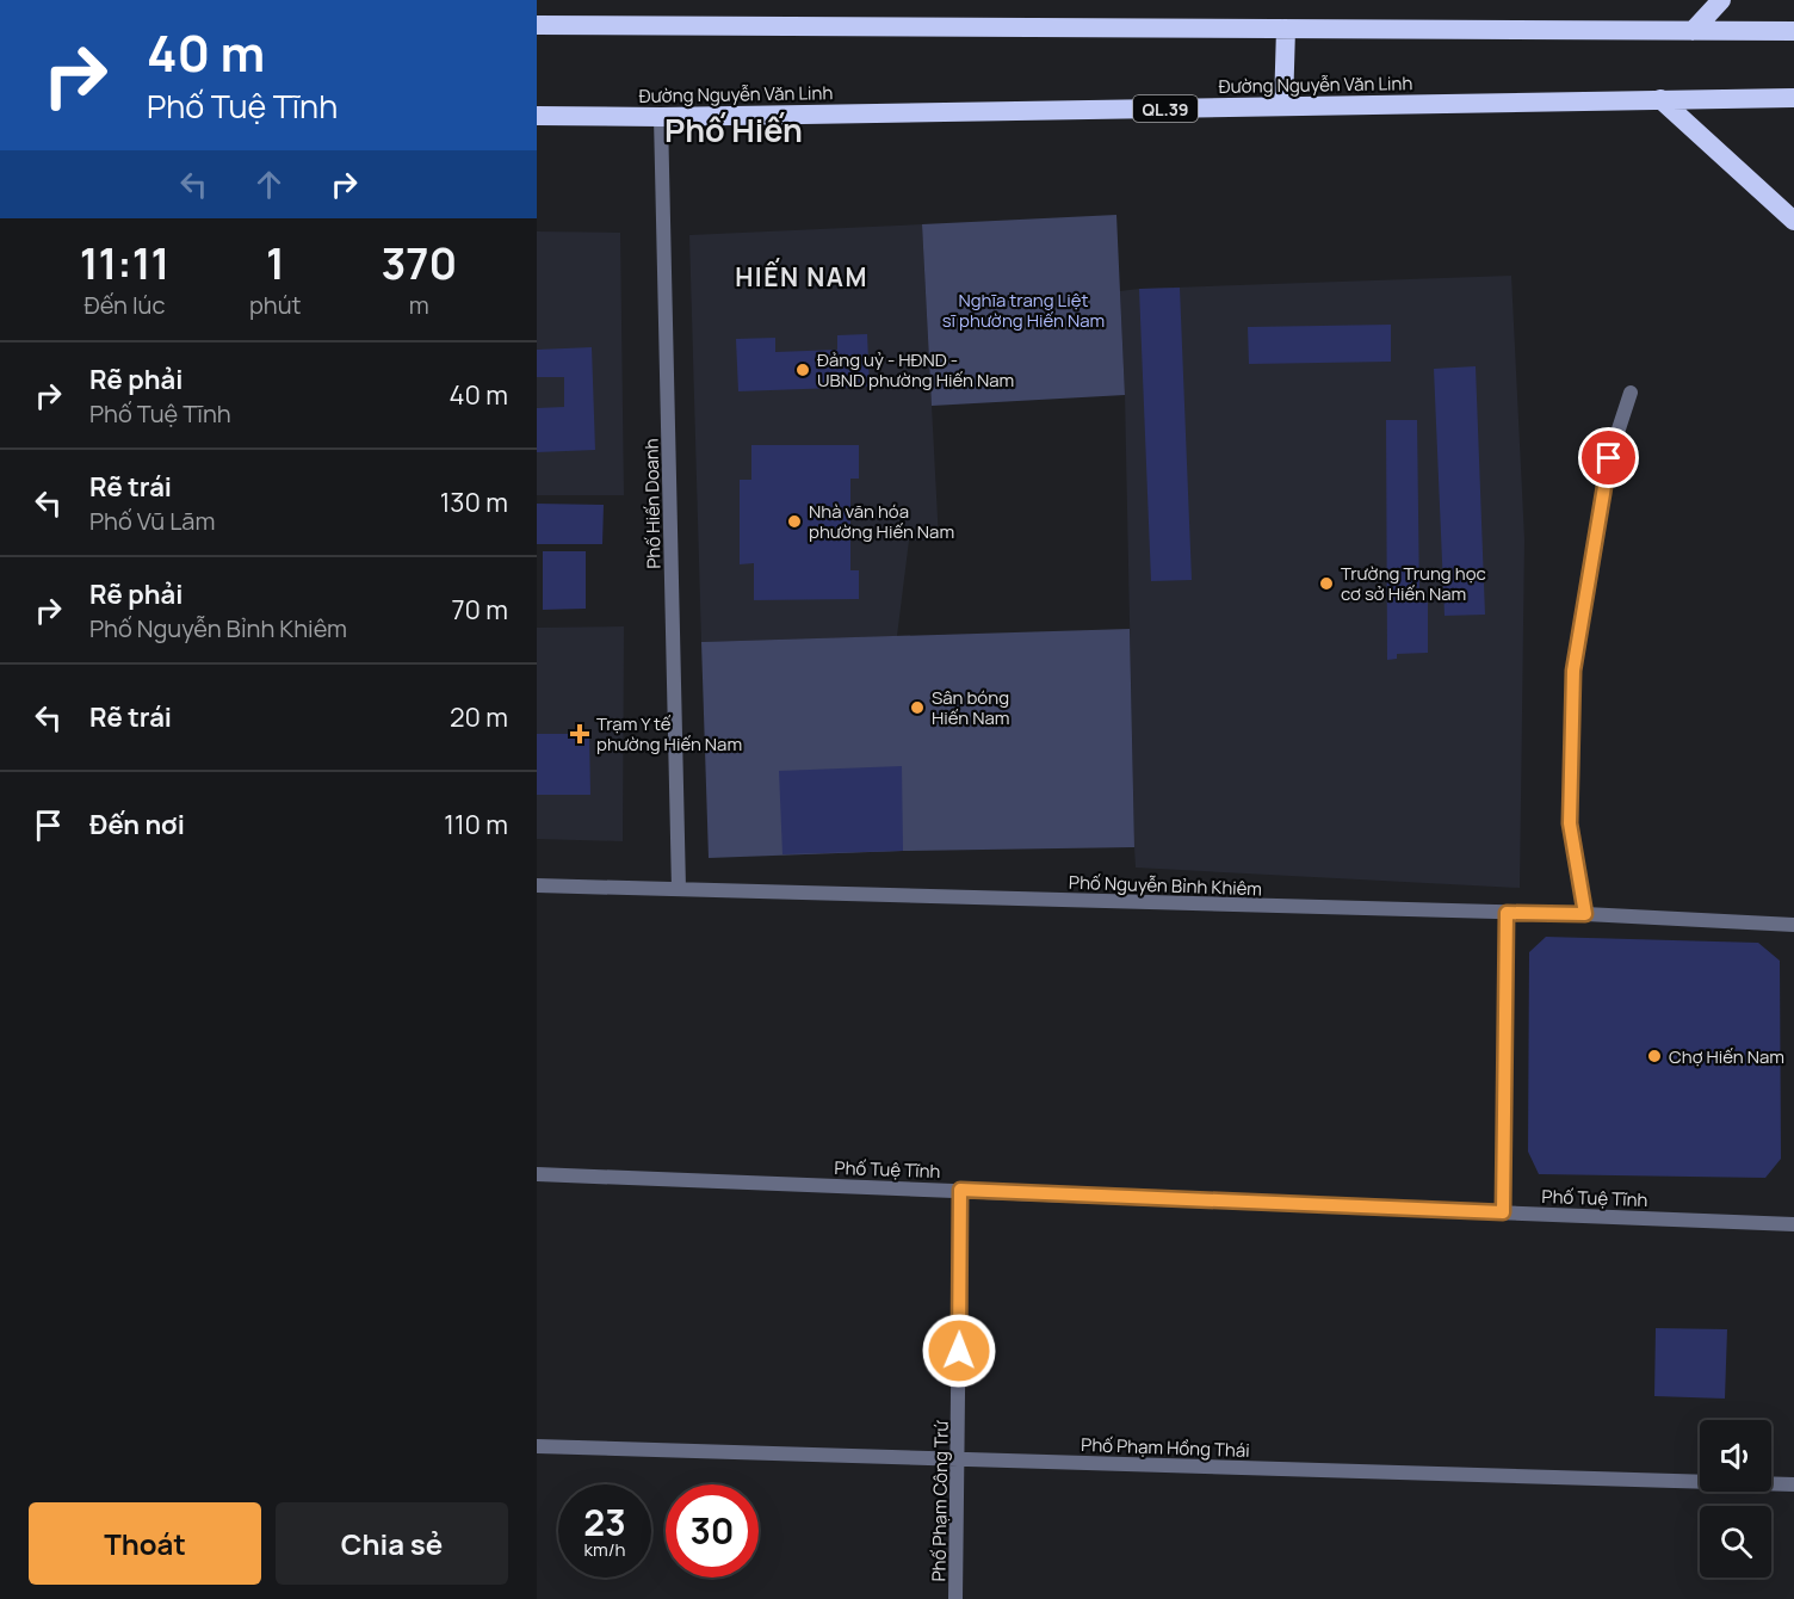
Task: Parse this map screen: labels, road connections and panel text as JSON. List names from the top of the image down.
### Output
{
  "streets": {
    "highway": ["Đường Nguyễn Văn Linh", "QL.39"],
    "street": [
      "Phố Hiến Doanh",
      "Phố Nguyễn Bỉnh Khiêm",
      "Phố Tuệ Tĩnh",
      "Phố Phạm Hồng Thái",
      "Phố Phạm Công Trứ"
    ]
  },
  "crossings": [
    ["Đường Nguyễn Văn Linh", "Phố Hiến Doanh"],
    ["Phố Hiến Doanh", "Phố Nguyễn Bỉnh Khiêm"],
    ["Phố Tuệ Tĩnh", "Phố Phạm Công Trứ"],
    ["Phố Phạm Hồng Thái", "Phố Phạm Công Trứ"]
  ],
  "districts": ["Phố Hiến", "HIẾN NAM"],
  "parks": ["Nghĩa trang Liệt sĩ phường Hiến Nam"],
  "places": {
    "other": [
      "Đảng uỷ - HĐND - UBND phường Hiến Nam",
      "Nhà văn hóa phường Hiến Nam",
      "Trường Trung học cơ sở Hiến Nam",
      "Sân bóng Hiến Nam",
      "Chợ Hiến Nam"
    ],
    "health": ["Trạm Y tế phường Hiến Nam"]
  },
  "page": {
    "turn": ["40 m", "Phố Tuệ Tĩnh"],
    "eta": [
      "11:11",
      "Đến lúc",
      "1",
      "phút",
      "370",
      "m"
    ],
    "list": [
      {
        "name": "Rẽ phải",
        "note": "Phố Tuệ Tĩnh",
        "value": "40 m"
      },
      {
        "name": "Rẽ trái",
        "note": "Phố Vũ Lãm",
        "value": "130 m"
      },
      {
        "name": "Rẽ phải",
        "note": "Phố Nguyễn Bỉnh Khiêm",
        "value": "70 m"
      },
      {
        "name": "Rẽ trái",
        "value": "20 m"
      },
      {
        "name": "Đến nơi",
        "value": "110 m"
      }
    ],
    "speed": "23 km/h",
    "limit": "30",
    "buttons": ["Thoát", "Chia sẻ"]
  }
}
